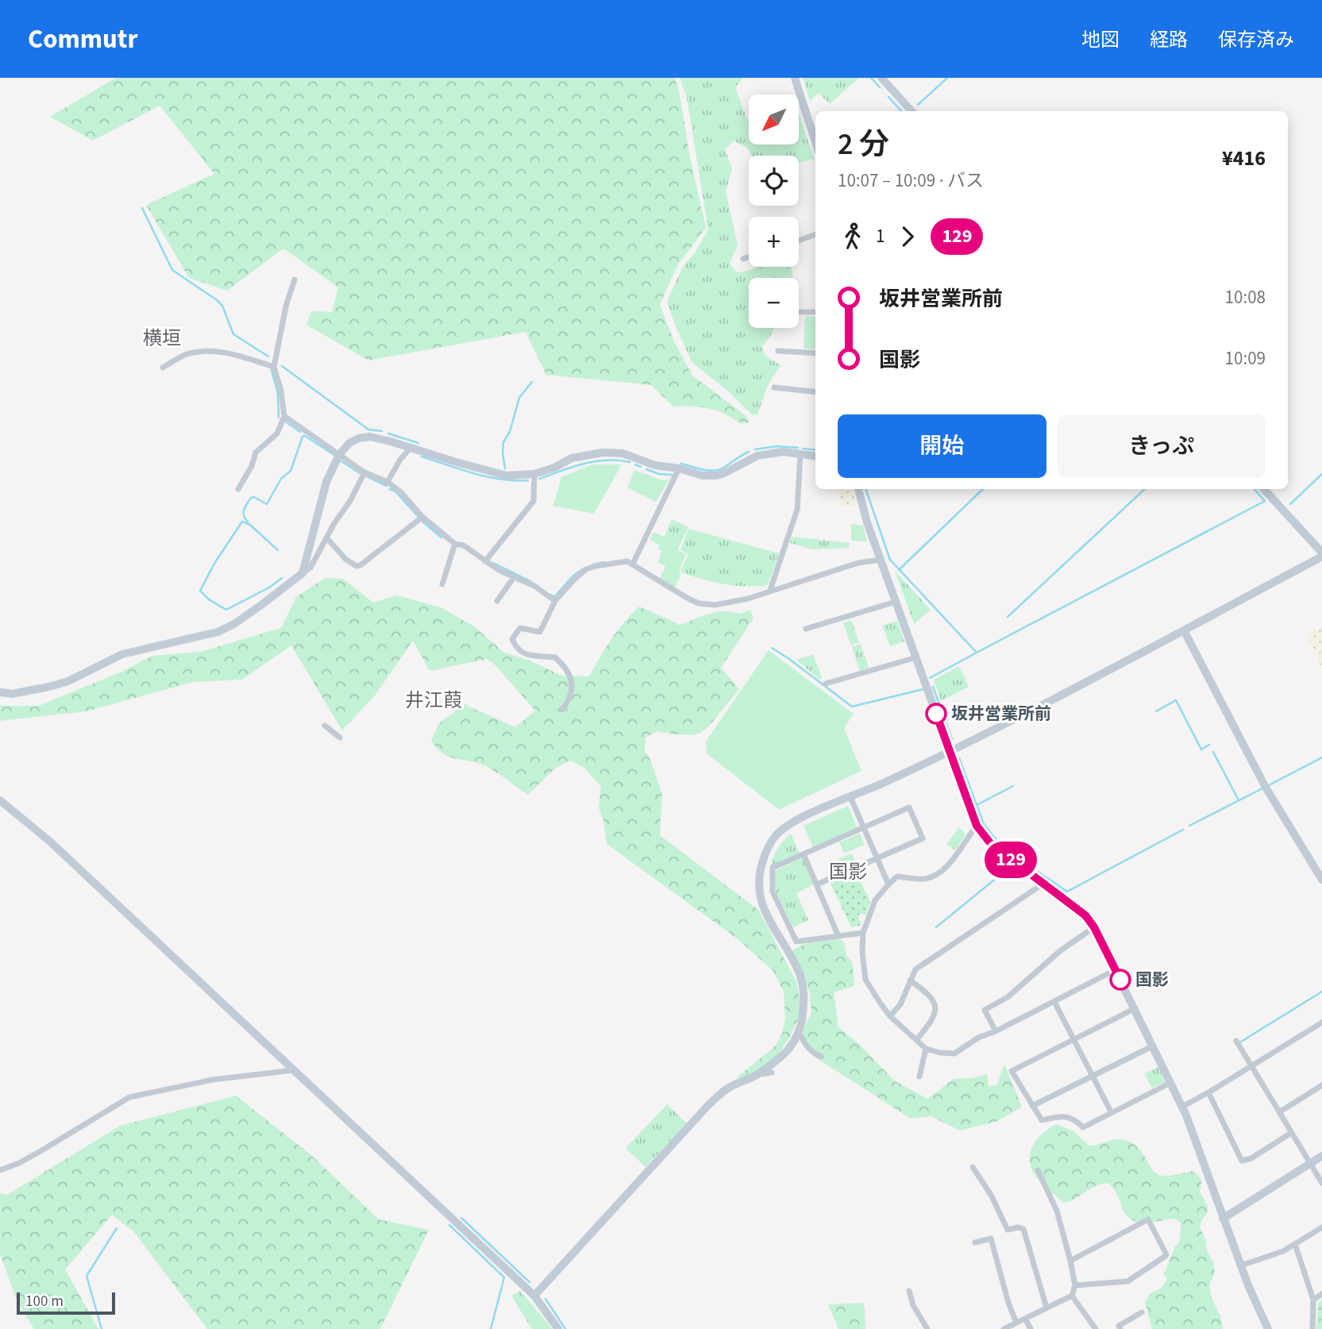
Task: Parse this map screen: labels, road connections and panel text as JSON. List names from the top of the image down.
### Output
{
  "districts": ["横垣", "井江葭", "国影"],
  "places": ["坂井営業所前", "国影"],
  "lines": ["bus line 129"],
  "scale_bar": "100 m",
  "north": "bottom left",
  "page": {
    "header": "Commutr",
    "nav": ["地図", "経路", "保存済み"],
    "on_map": "129",
    "map_buttons": ["+", "−"],
    "heading": ["2 分", "10:07 – 10:09 · バス", "¥416"],
    "legs": ["1", "129"],
    "list": [
      {
        "name": "坂井営業所前",
        "value": "10:08"
      },
      {
        "name": "国影",
        "value": "10:09"
      }
    ],
    "buttons": ["開始", "きっぷ"],
    "scale": "100 m"
  }
}
